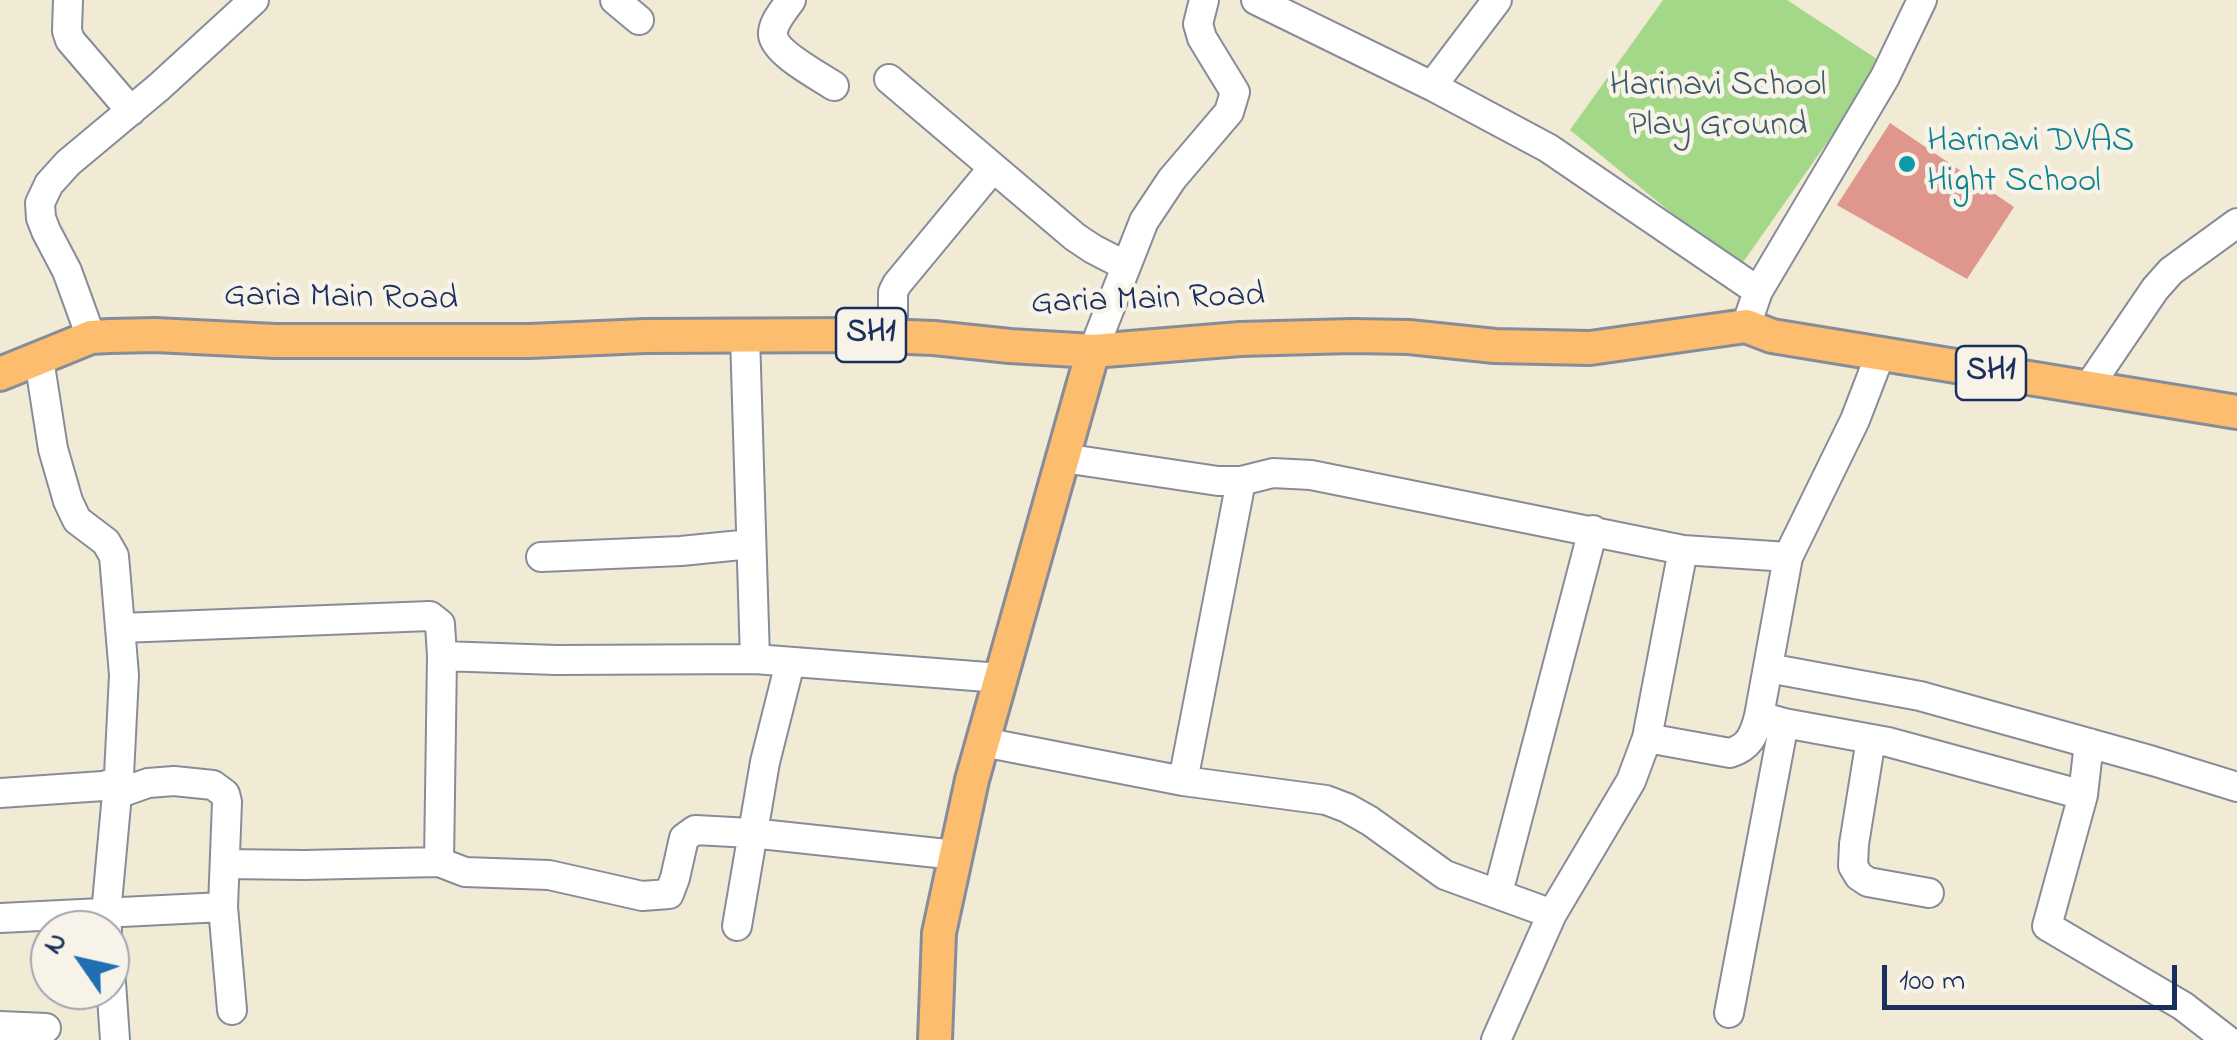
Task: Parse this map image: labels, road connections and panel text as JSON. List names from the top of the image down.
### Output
{
  "streets": {
    "main road": ["Garia Main Road", "SH1"]
  },
  "parks": ["Harinavi School Play Ground"],
  "places": ["Harinavi DVAS Hight School"],
  "scale_bar": "100 m",
  "north": "top left"
}
